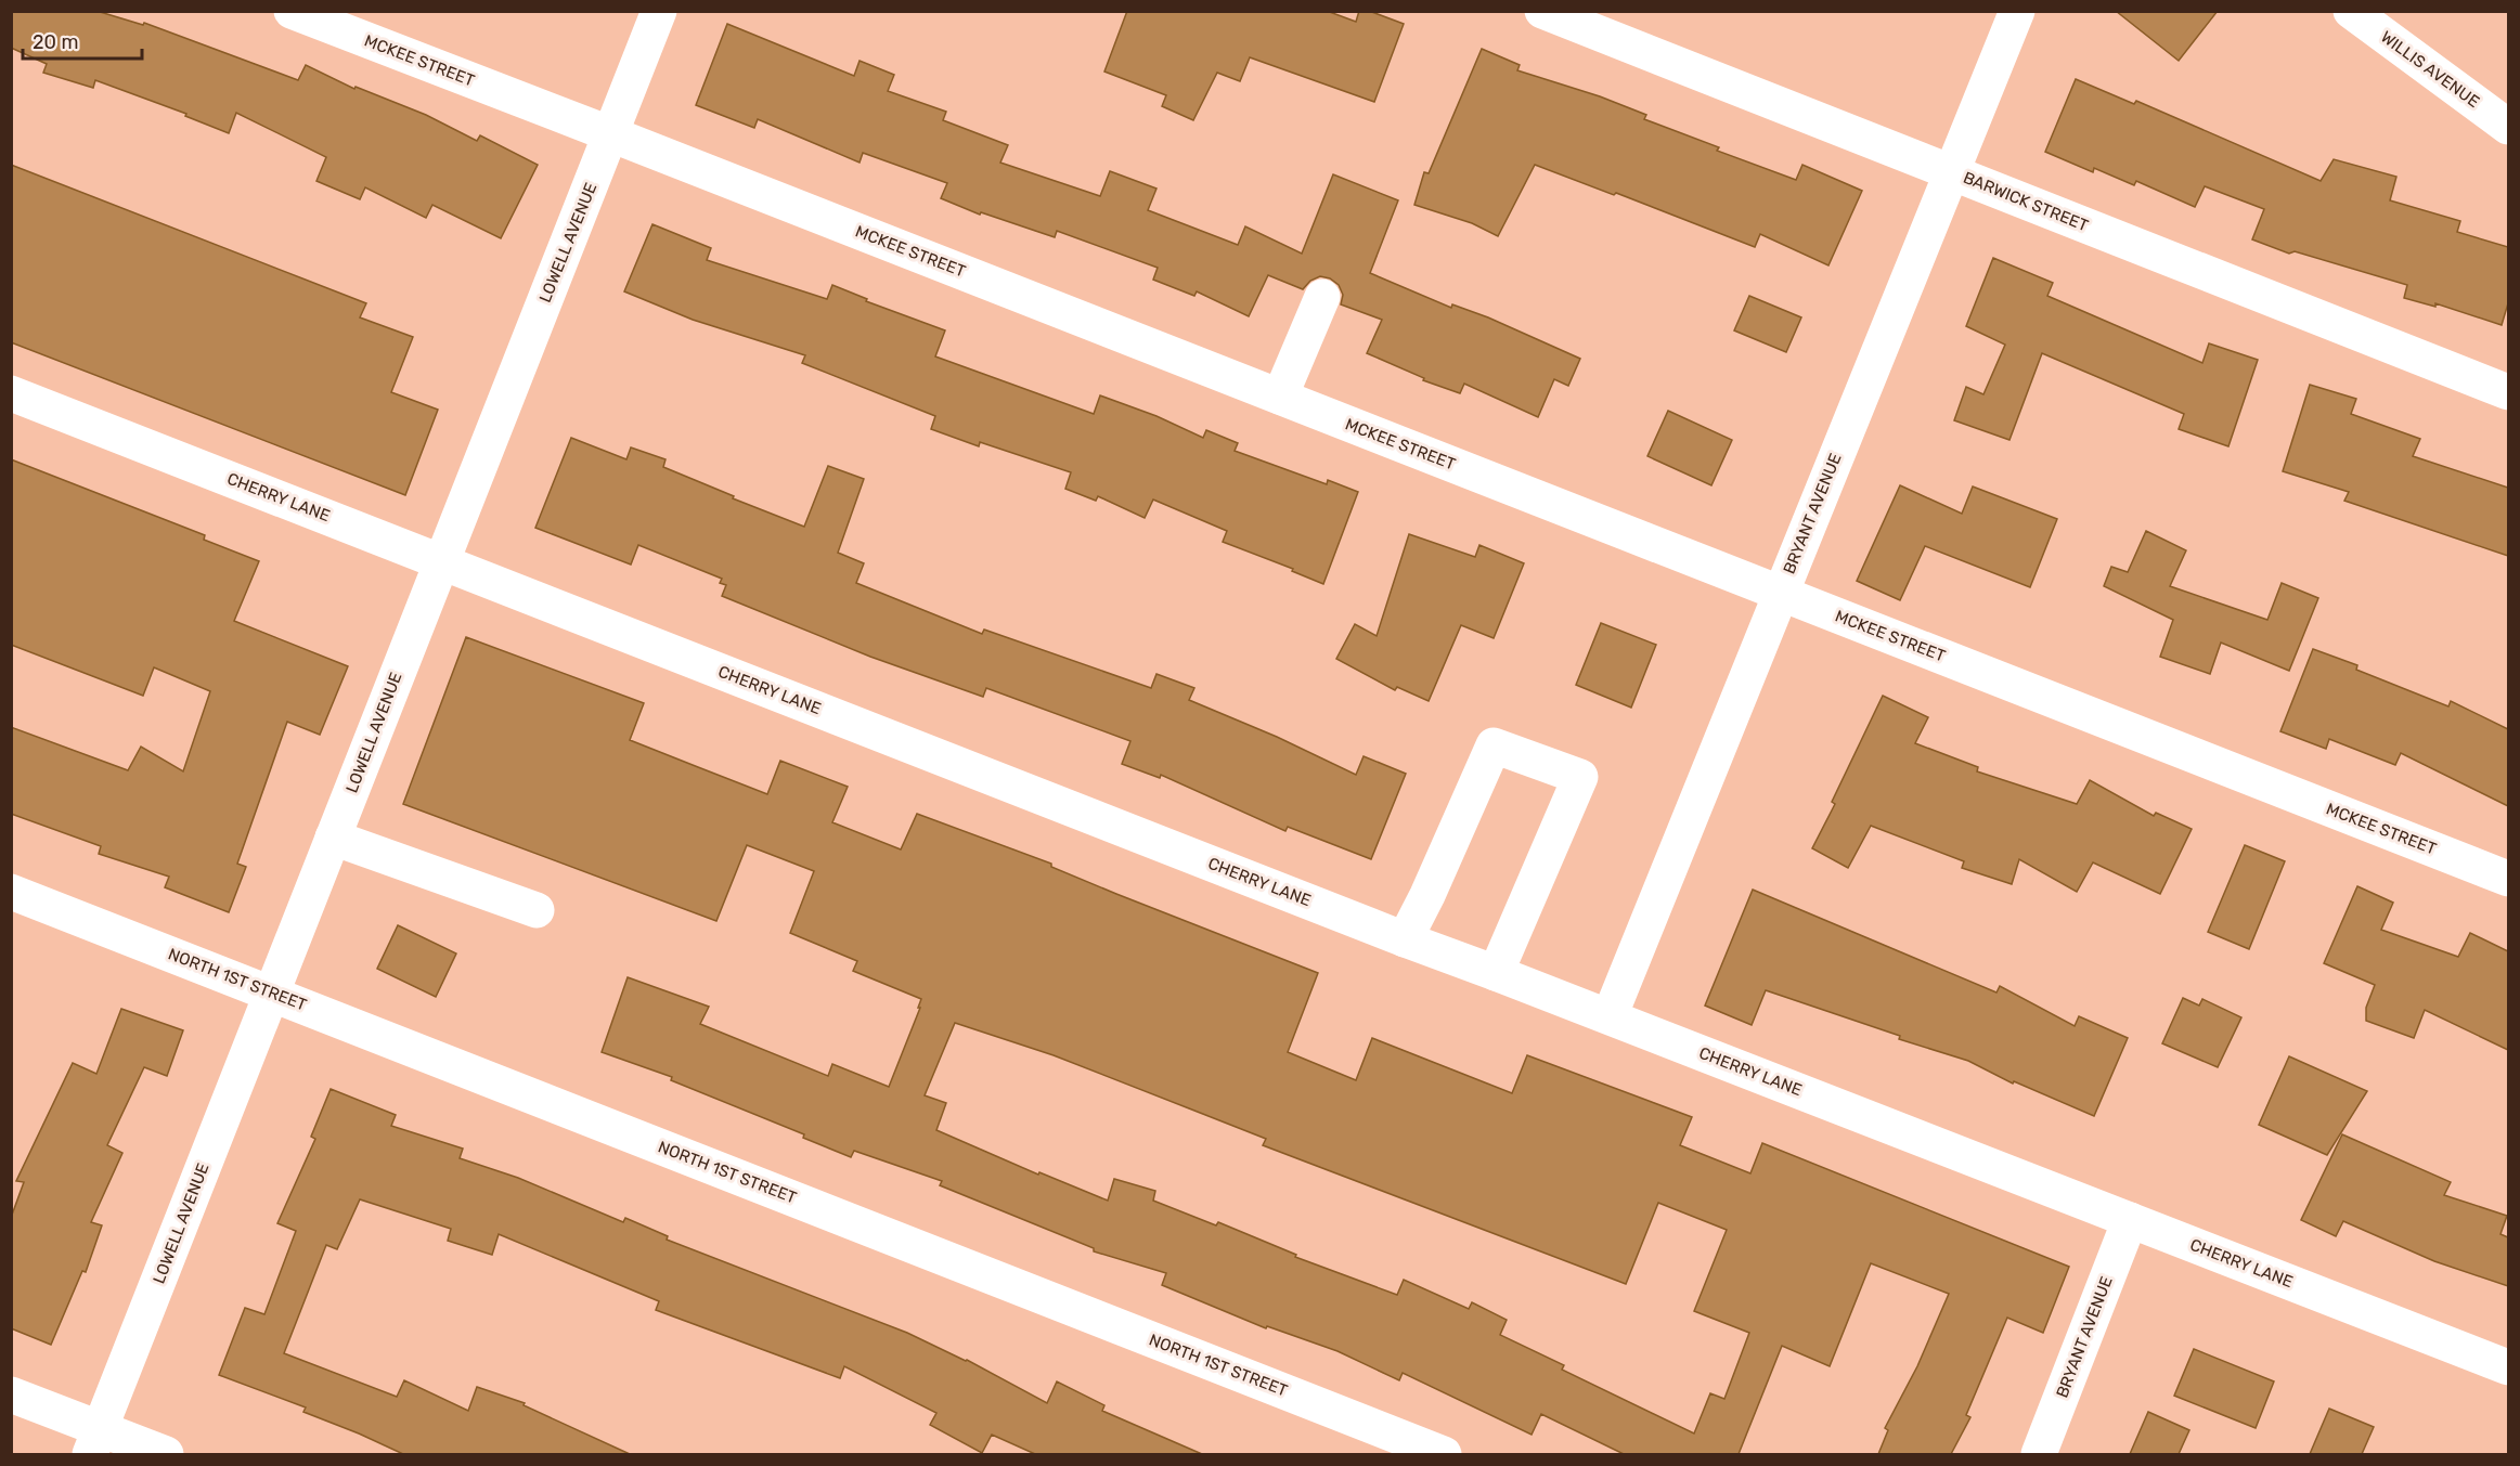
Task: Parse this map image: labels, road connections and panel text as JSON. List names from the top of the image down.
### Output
{
  "streets": {
    "street": [
      "MCKEE STREET",
      "WILLIS AVENUE",
      "BARWICK STREET",
      "LOWELL AVENUE",
      "CHERRY LANE",
      "BRYANT AVENUE",
      "NORTH 1ST STREET"
    ]
  },
  "crossings": [
    ["MCKEE STREET", "LOWELL AVENUE"],
    ["MCKEE STREET", "BRYANT AVENUE"],
    ["BARWICK STREET", "BRYANT AVENUE"],
    ["LOWELL AVENUE", "CHERRY LANE"],
    ["LOWELL AVENUE", "NORTH 1ST STREET"],
    ["CHERRY LANE", "BRYANT AVENUE"]
  ],
  "scale_bar": "20 m"
}
